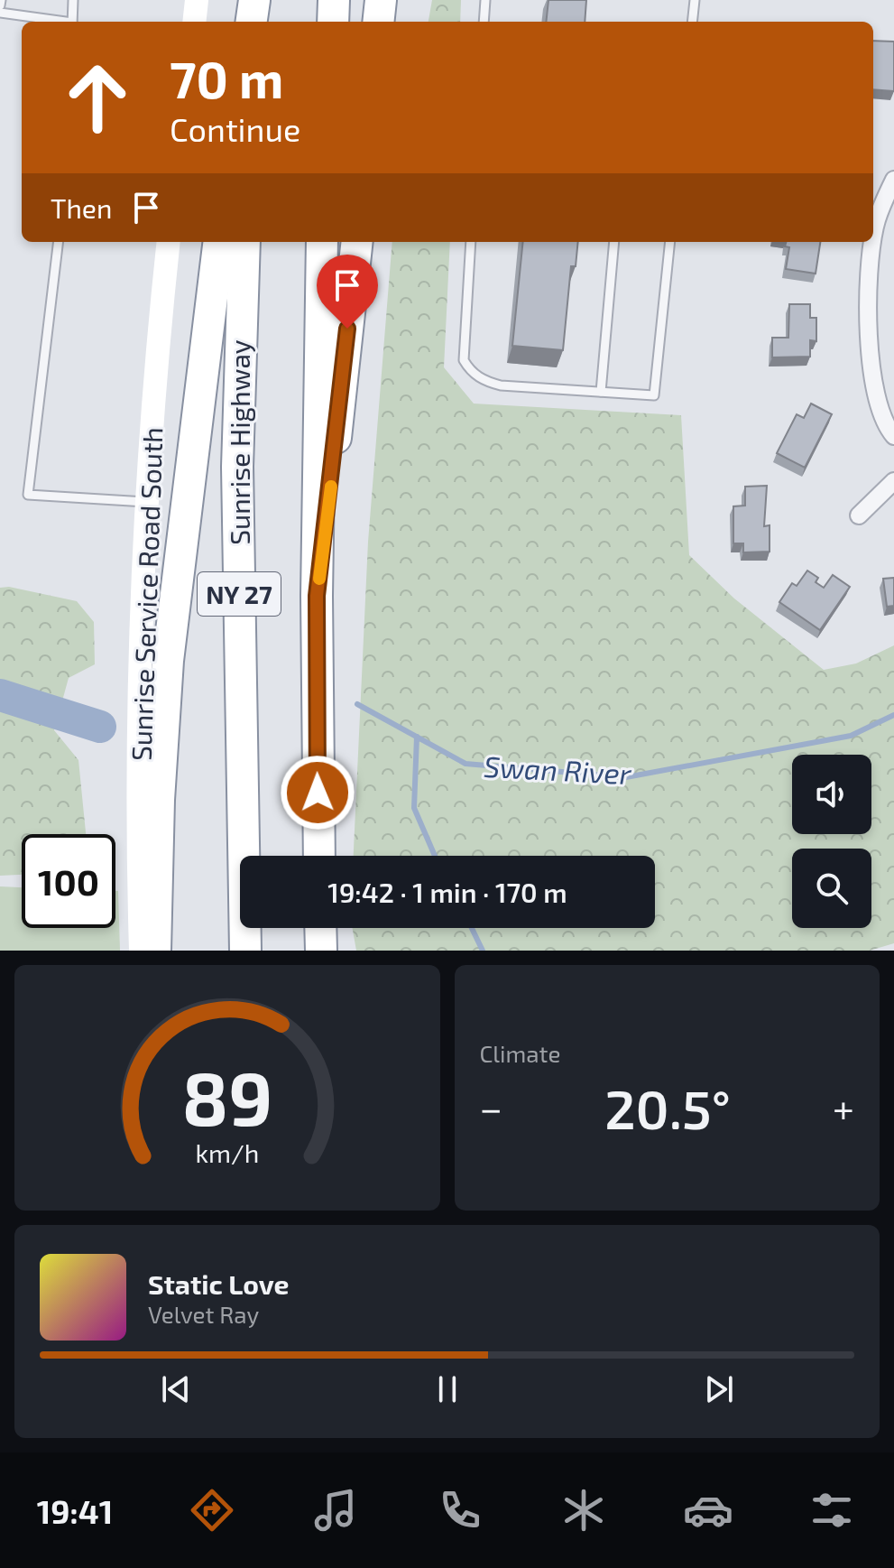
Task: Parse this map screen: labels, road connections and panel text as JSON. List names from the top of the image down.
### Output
{
  "streets": {
    "highway": ["Sunrise Highway", "NY 27"],
    "main road": ["Sunrise Service Road South"]
  },
  "water": ["Swan River"],
  "page": {
    "turn": ["70 m", "Continue"],
    "then": "Then",
    "limit": "100",
    "trip": "19:42 · 1 min · 170 m",
    "tile": "Climate",
    "heat": ["−", "20.5°", "+"],
    "song": ["Static Love", "Velvet Ray"],
    "tabs": "19:41",
    "gauge": ["89", "km/h"]
  }
}
